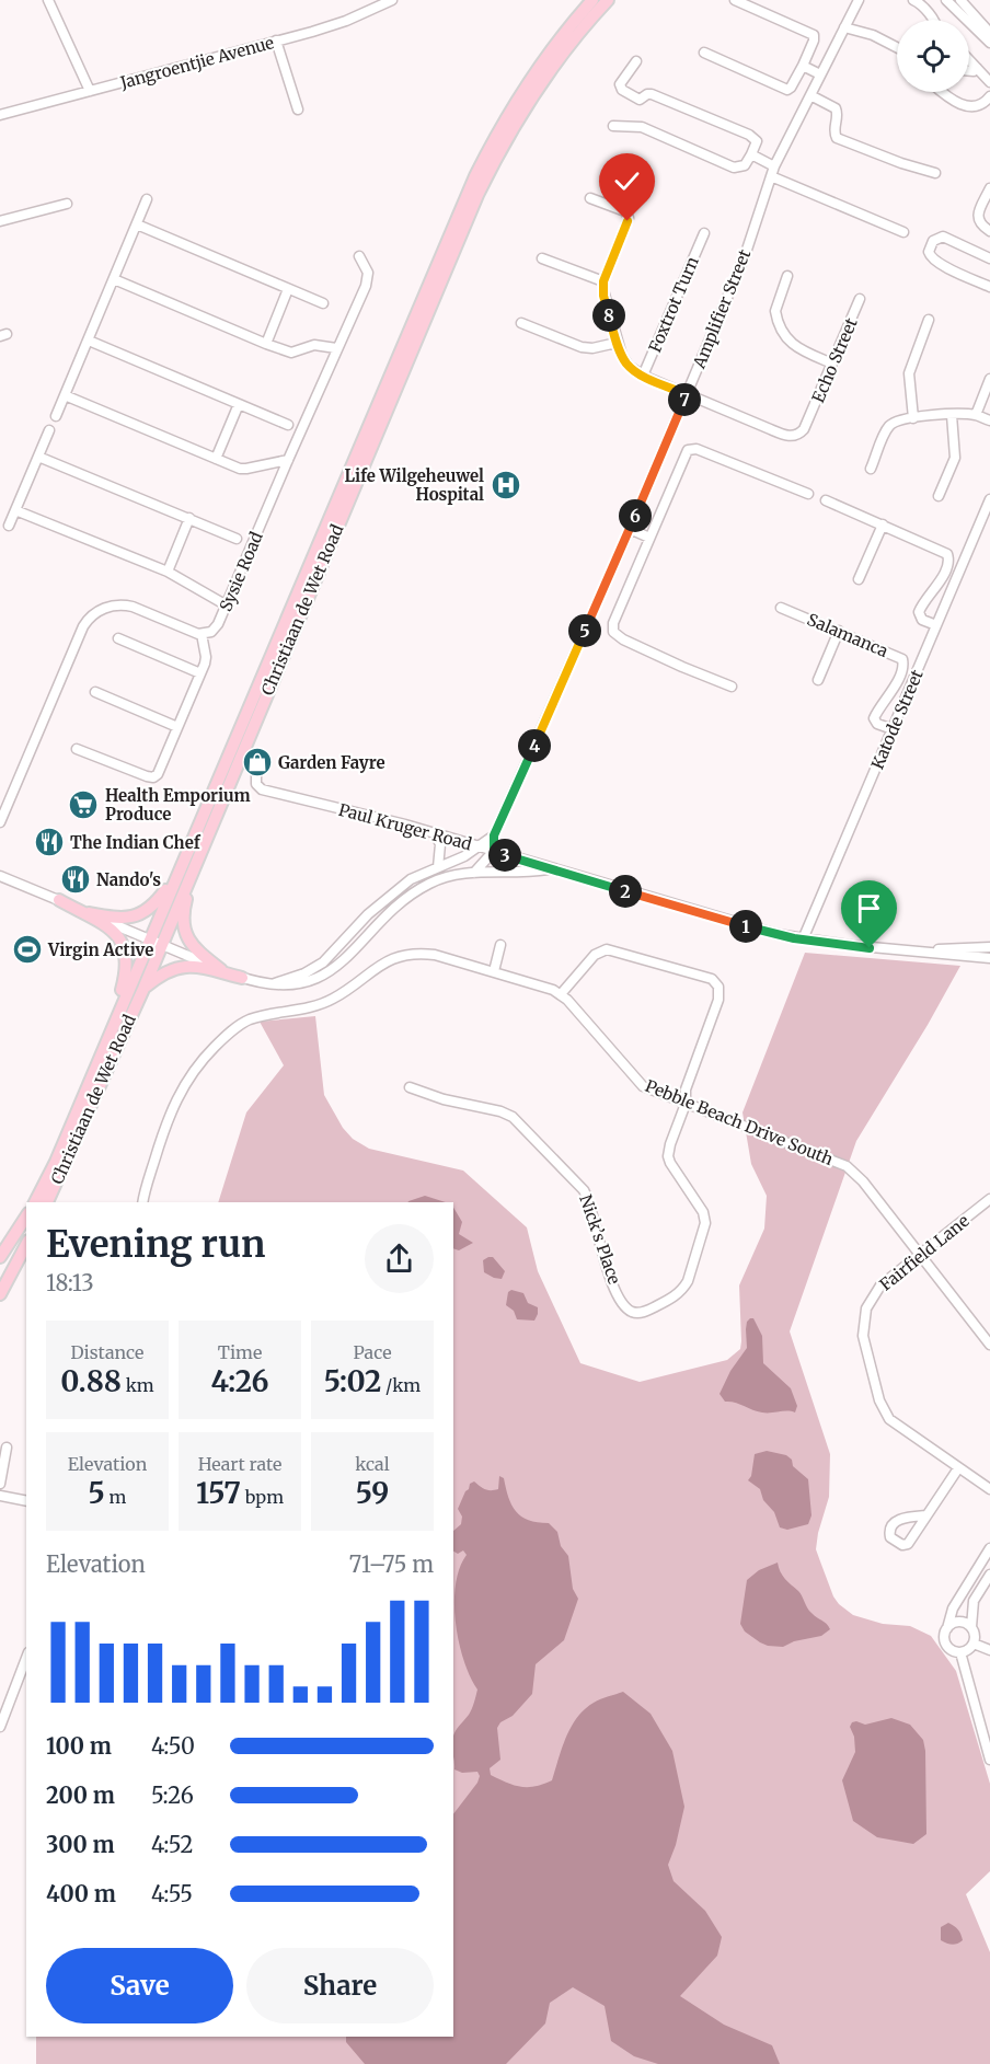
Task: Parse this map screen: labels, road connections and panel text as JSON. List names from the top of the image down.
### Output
{
  "streets": {
    "main road": ["Christiaan de Wet Road"],
    "street": [
      "Jangroentjie Avenue",
      "Foxtrot Turn",
      "Amplifier Street",
      "Echo Street",
      "Sysie Road",
      "Salamanca",
      "Katode Street",
      "Paul Kruger Road",
      "Pebble Beach Drive South",
      "Nick’s Place",
      "Fairfield Lane"
    ]
  },
  "crossings": [
    ["Amplifier Street", "Echo Street"],
    ["Amplifier Street", "Christiaan de Wet Road"],
    ["Amplifier Street", "Paul Kruger Road"],
    ["Salamanca", "Katode Street"],
    ["Katode Street", "Paul Kruger Road"],
    ["Pebble Beach Drive South", "Nick’s Place"],
    ["Pebble Beach Drive South", "Fairfield Lane"]
  ],
  "places": {
    "hospital": ["Life Wilgeheuwel Hospital"],
    "shop": ["Garden Fayre"],
    "supermarket": ["Health Emporium Produce"],
    "restaurant": ["The Indian Chef", "Nando's"],
    "sports": ["Virgin Active"]
  },
  "page": {
    "pins": [
      "8",
      "7",
      "6",
      "5",
      "4",
      "3",
      "2",
      "1"
    ],
    "heading": ["Evening run", "18:13"],
    "stats": [
      ["Distance", "0.88 km"],
      ["Time", "4:26"],
      ["Pace", "5:02 /km"],
      ["Elevation", "5 m"],
      ["Heart rate", "157 bpm"],
      ["kcal", "59"]
    ],
    "chart": ["Elevation", "71–75 m"],
    "list": [
      {
        "name": "100 m",
        "note": "4:50"
      },
      {
        "name": "200 m",
        "note": "5:26"
      },
      {
        "name": "300 m",
        "note": "4:52"
      },
      {
        "name": "400 m",
        "note": "4:55"
      }
    ],
    "buttons": ["Save", "Share"]
  }
}
